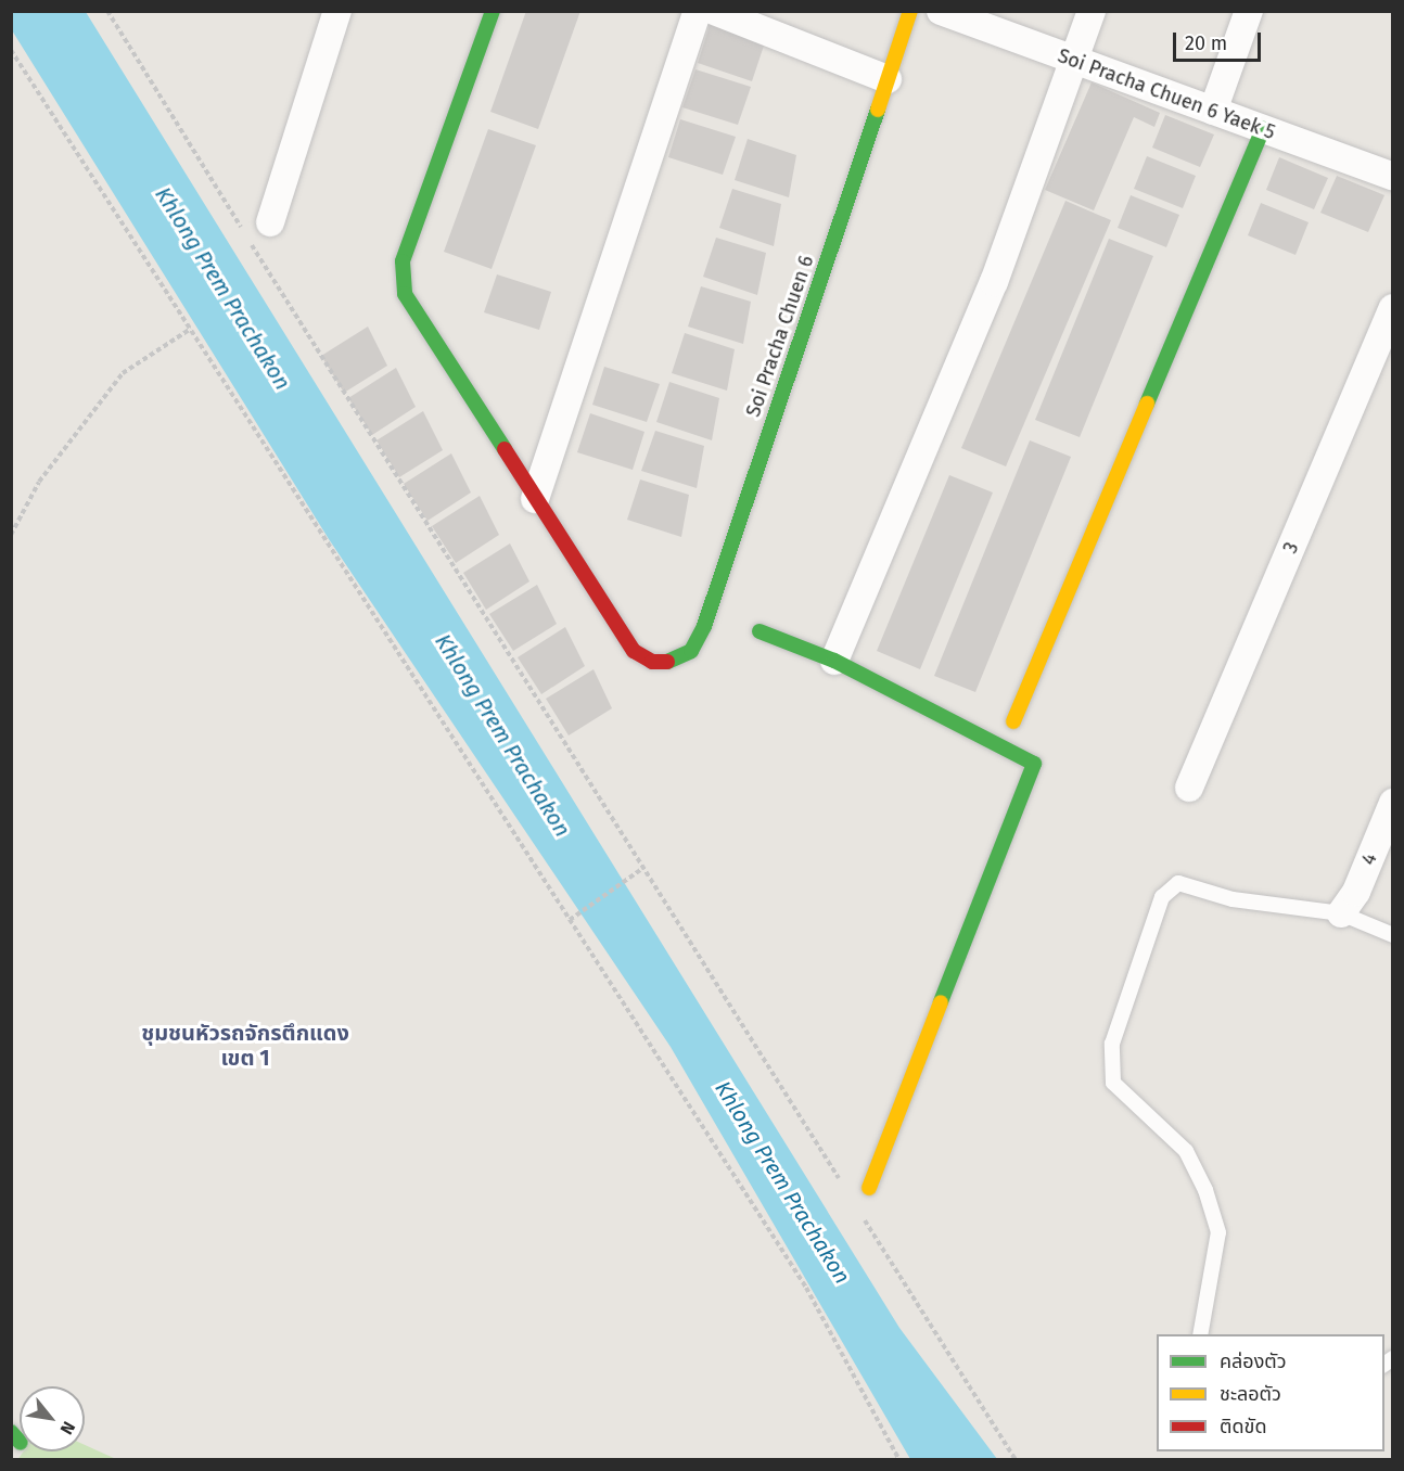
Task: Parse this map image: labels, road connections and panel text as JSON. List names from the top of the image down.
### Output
{
  "streets": {
    "street": [
      "Soi Pracha Chuen 6 Yaek 5",
      "Soi Pracha Chuen 6",
      "3",
      "4"
    ]
  },
  "districts": ["ชุมชนหัวรถจักรตึกแดง เขต 1"],
  "water": ["Khlong Prem Prachakon"],
  "legend": ["คล่องตัว", "ชะลอตัว", "ติดขัด"],
  "scale_bar": "20 m",
  "north": "bottom right"
}
